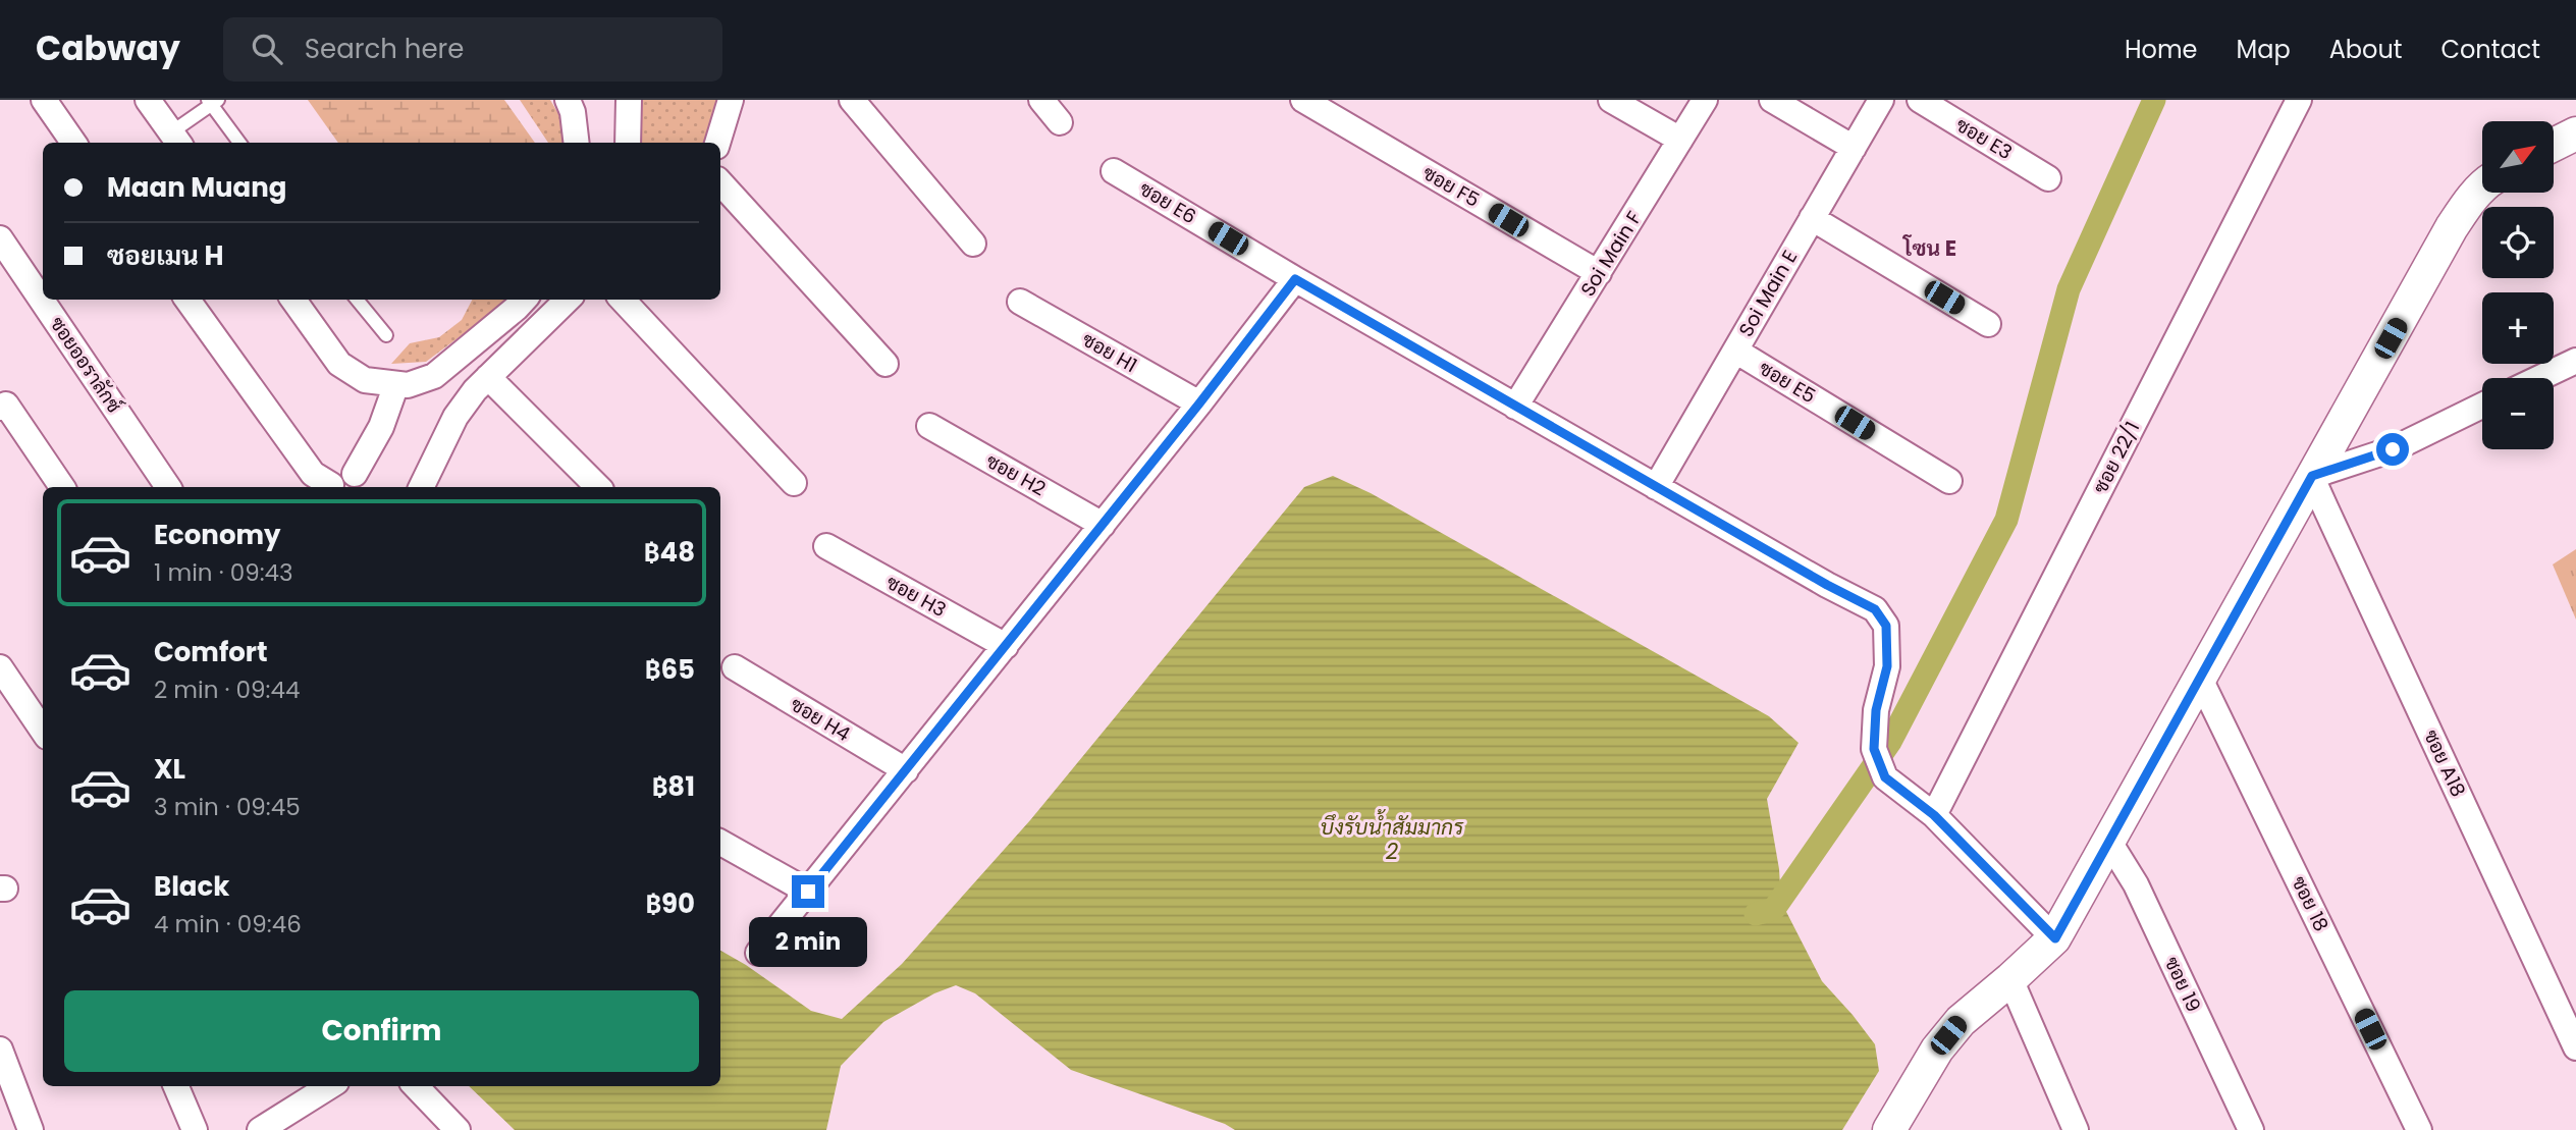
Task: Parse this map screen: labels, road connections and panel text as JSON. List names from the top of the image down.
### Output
{
  "streets": {
    "street": [
      "ซอย E3",
      "ซอย F5",
      "ซอย E6",
      "Soi Main F",
      "Soi Main E",
      "ซอย H1",
      "ซอยออราลักซ์",
      "ซอย E5",
      "ซอย 22/1",
      "ซอย H2",
      "ซอย H3",
      "ซอย H4",
      "ซอย A18",
      "ซอย 18",
      "ซอย 19"
    ]
  },
  "crossings": [
    ["ซอย F5", "Soi Main F"],
    ["ซอย E6", "Soi Main F"],
    ["ซอย E6", "Soi Main E"],
    ["ซอย E6", "ซอย 22/1"],
    ["Soi Main E", "ซอย E5"]
  ],
  "districts": ["โซน E"],
  "water": ["บึงรับน้ำสัมมากร 2"],
  "north": "top right",
  "page": {
    "header": "Cabway",
    "search": "Search here",
    "nav": [
      "Home",
      "Map",
      "About",
      "Contact"
    ],
    "map_buttons": ["+", "−"],
    "banner": ["Maan Muang", "ซอยเมน H"],
    "list": [
      {
        "name": "Economy",
        "note": "1 min · 09:43",
        "value": "฿48"
      },
      {
        "name": "Comfort",
        "note": "2 min · 09:44",
        "value": "฿65"
      },
      {
        "name": "XL",
        "note": "3 min · 09:45",
        "value": "฿81"
      },
      {
        "name": "Black",
        "note": "4 min · 09:46",
        "value": "฿90"
      }
    ],
    "bubble": "2 min",
    "buttons": "Confirm"
  }
}
